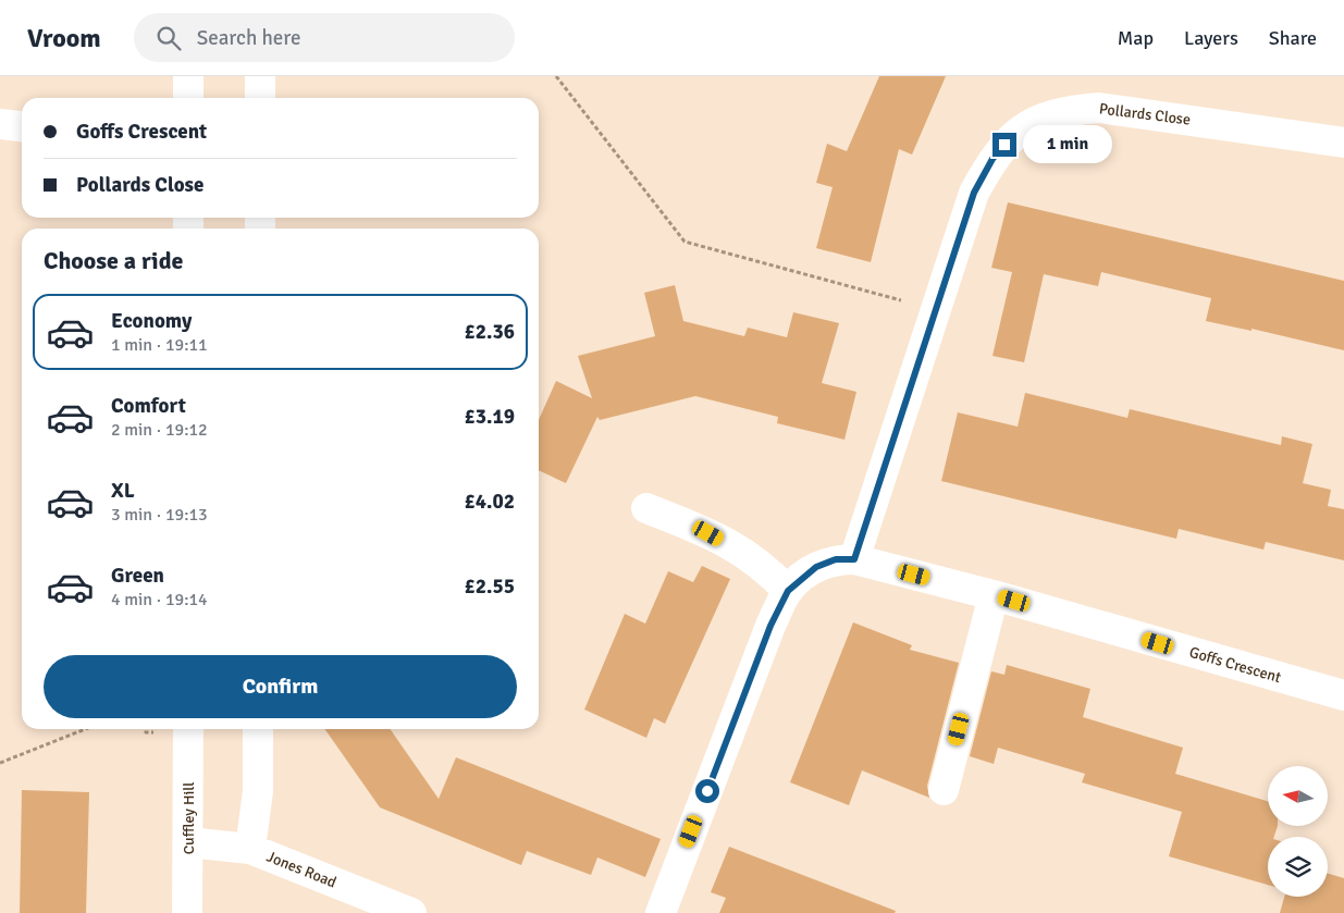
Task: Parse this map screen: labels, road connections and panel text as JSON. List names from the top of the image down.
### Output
{
  "streets": {
    "street": [
      "Pollards Close",
      "Goffs Crescent",
      "Cuffley Hill",
      "Jones Road"
    ]
  },
  "crossings": [
    ["Pollards Close", "Goffs Crescent"],
    ["Cuffley Hill", "Jones Road"]
  ],
  "north": "left",
  "page": {
    "header": "Vroom",
    "search": "Search here",
    "nav": ["Map", "Layers", "Share"],
    "banner": ["Goffs Crescent", "Pollards Close"],
    "bubble": "1 min",
    "heading": "Choose a ride",
    "list": [
      {
        "name": "Economy",
        "note": "1 min · 19:11",
        "value": "£2.36"
      },
      {
        "name": "Comfort",
        "note": "2 min · 19:12",
        "value": "£3.19"
      },
      {
        "name": "XL",
        "note": "3 min · 19:13",
        "value": "£4.02"
      },
      {
        "name": "Green",
        "note": "4 min · 19:14",
        "value": "£2.55"
      }
    ],
    "buttons": "Confirm"
  }
}
